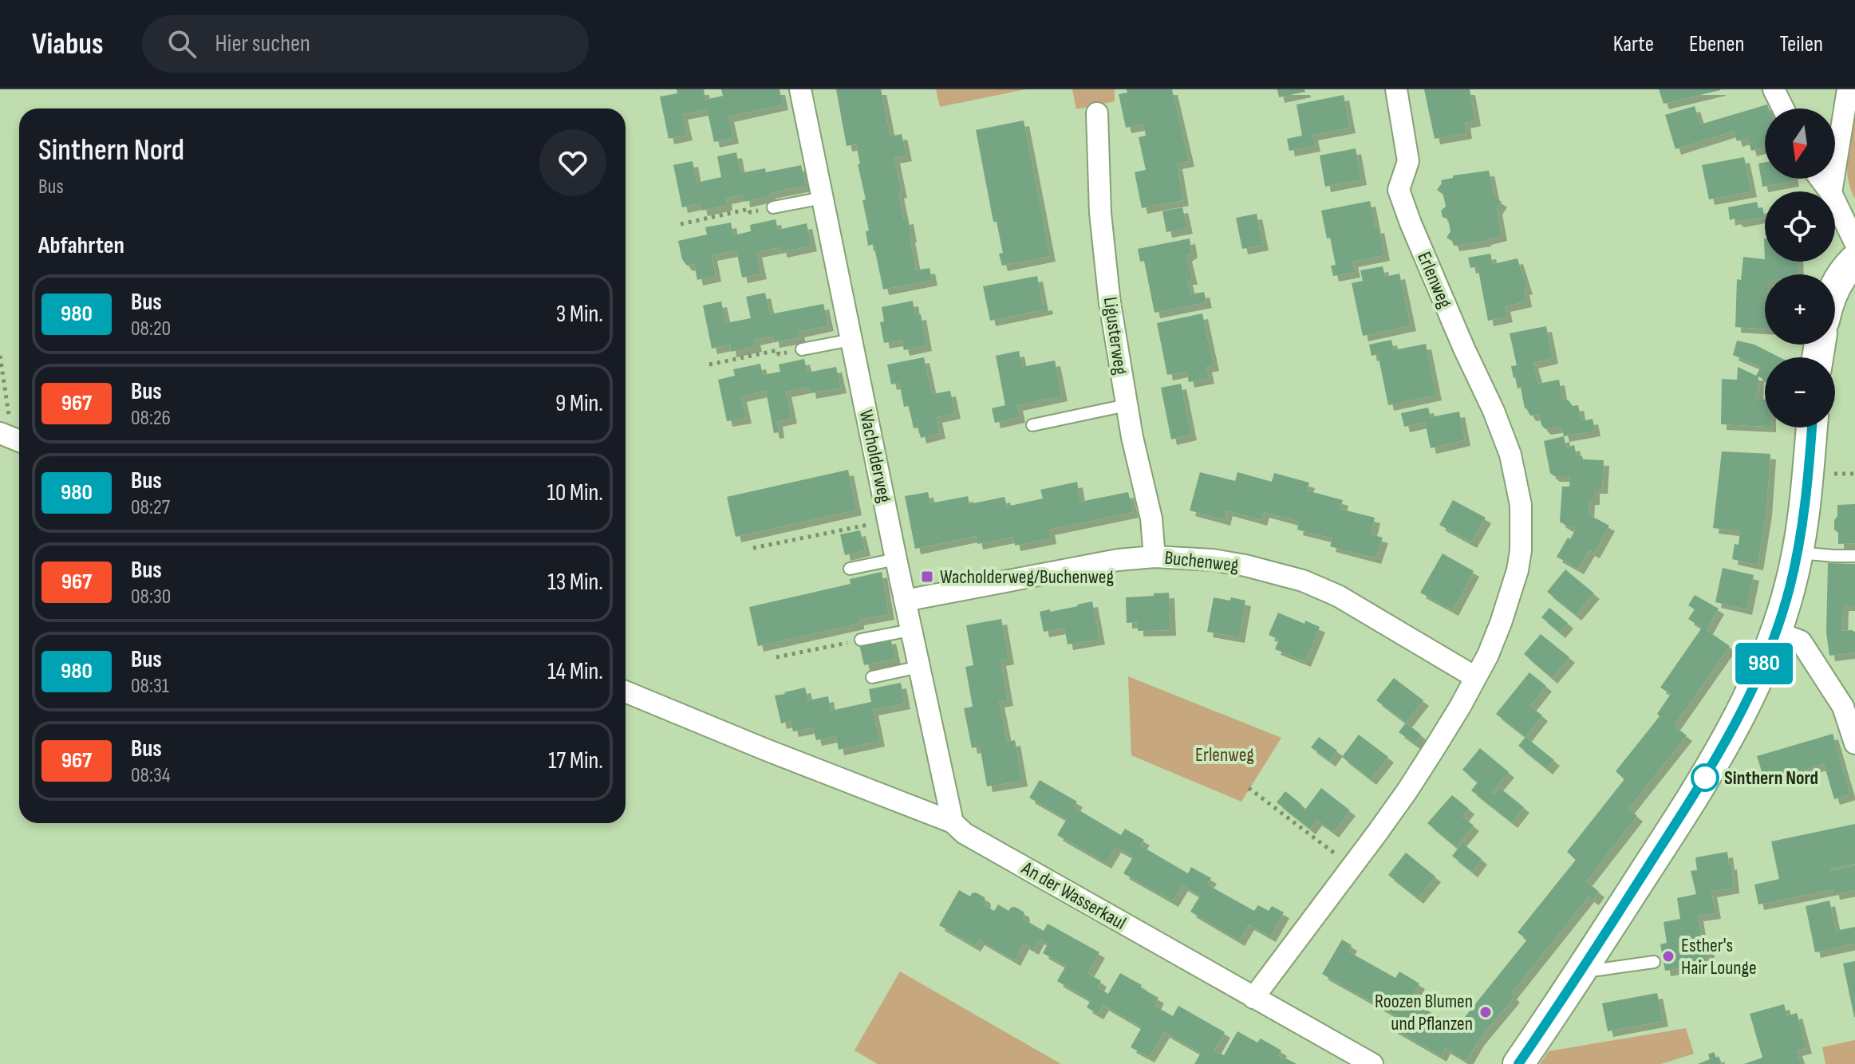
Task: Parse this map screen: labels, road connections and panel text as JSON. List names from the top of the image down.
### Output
{
  "streets": {
    "street": [
      "Erlenweg",
      "Ligusterweg",
      "Wacholderweg",
      "Buchenweg",
      "An der Wasserkaul"
    ]
  },
  "crossings": [
    ["Erlenweg", "Buchenweg"],
    ["Erlenweg", "An der Wasserkaul"],
    ["Ligusterweg", "Buchenweg"],
    ["Wacholderweg", "Buchenweg"],
    ["Wacholderweg", "An der Wasserkaul"]
  ],
  "parks": ["Erlenweg"],
  "places": {
    "transit": ["Wacholderweg/Buchenweg"],
    "other": ["Sinthern Nord", "Esther's Hair Lounge", "Roozen Blumen und Pflanzen"]
  },
  "lines": ["bus line 980"],
  "north": "bottom",
  "page": {
    "header": "Viabus",
    "search": "Hier suchen",
    "nav": ["Karte", "Ebenen", "Teilen"],
    "on_map": "980",
    "map_buttons": ["+", "−"],
    "heading": [
      ["Sinthern Nord", "Bus"],
      "Abfahrten"
    ],
    "list": [
      {
        "mark": "980",
        "name": "Bus",
        "note": "08:20",
        "value": "3 Min."
      },
      {
        "mark": "967",
        "name": "Bus",
        "note": "08:26",
        "value": "9 Min."
      },
      {
        "mark": "980",
        "name": "Bus",
        "note": "08:27",
        "value": "10 Min."
      },
      {
        "mark": "967",
        "name": "Bus",
        "note": "08:30",
        "value": "13 Min."
      },
      {
        "mark": "980",
        "name": "Bus",
        "note": "08:31",
        "value": "14 Min."
      },
      {
        "mark": "967",
        "name": "Bus",
        "note": "08:34",
        "value": "17 Min."
      }
    ]
  }
}
